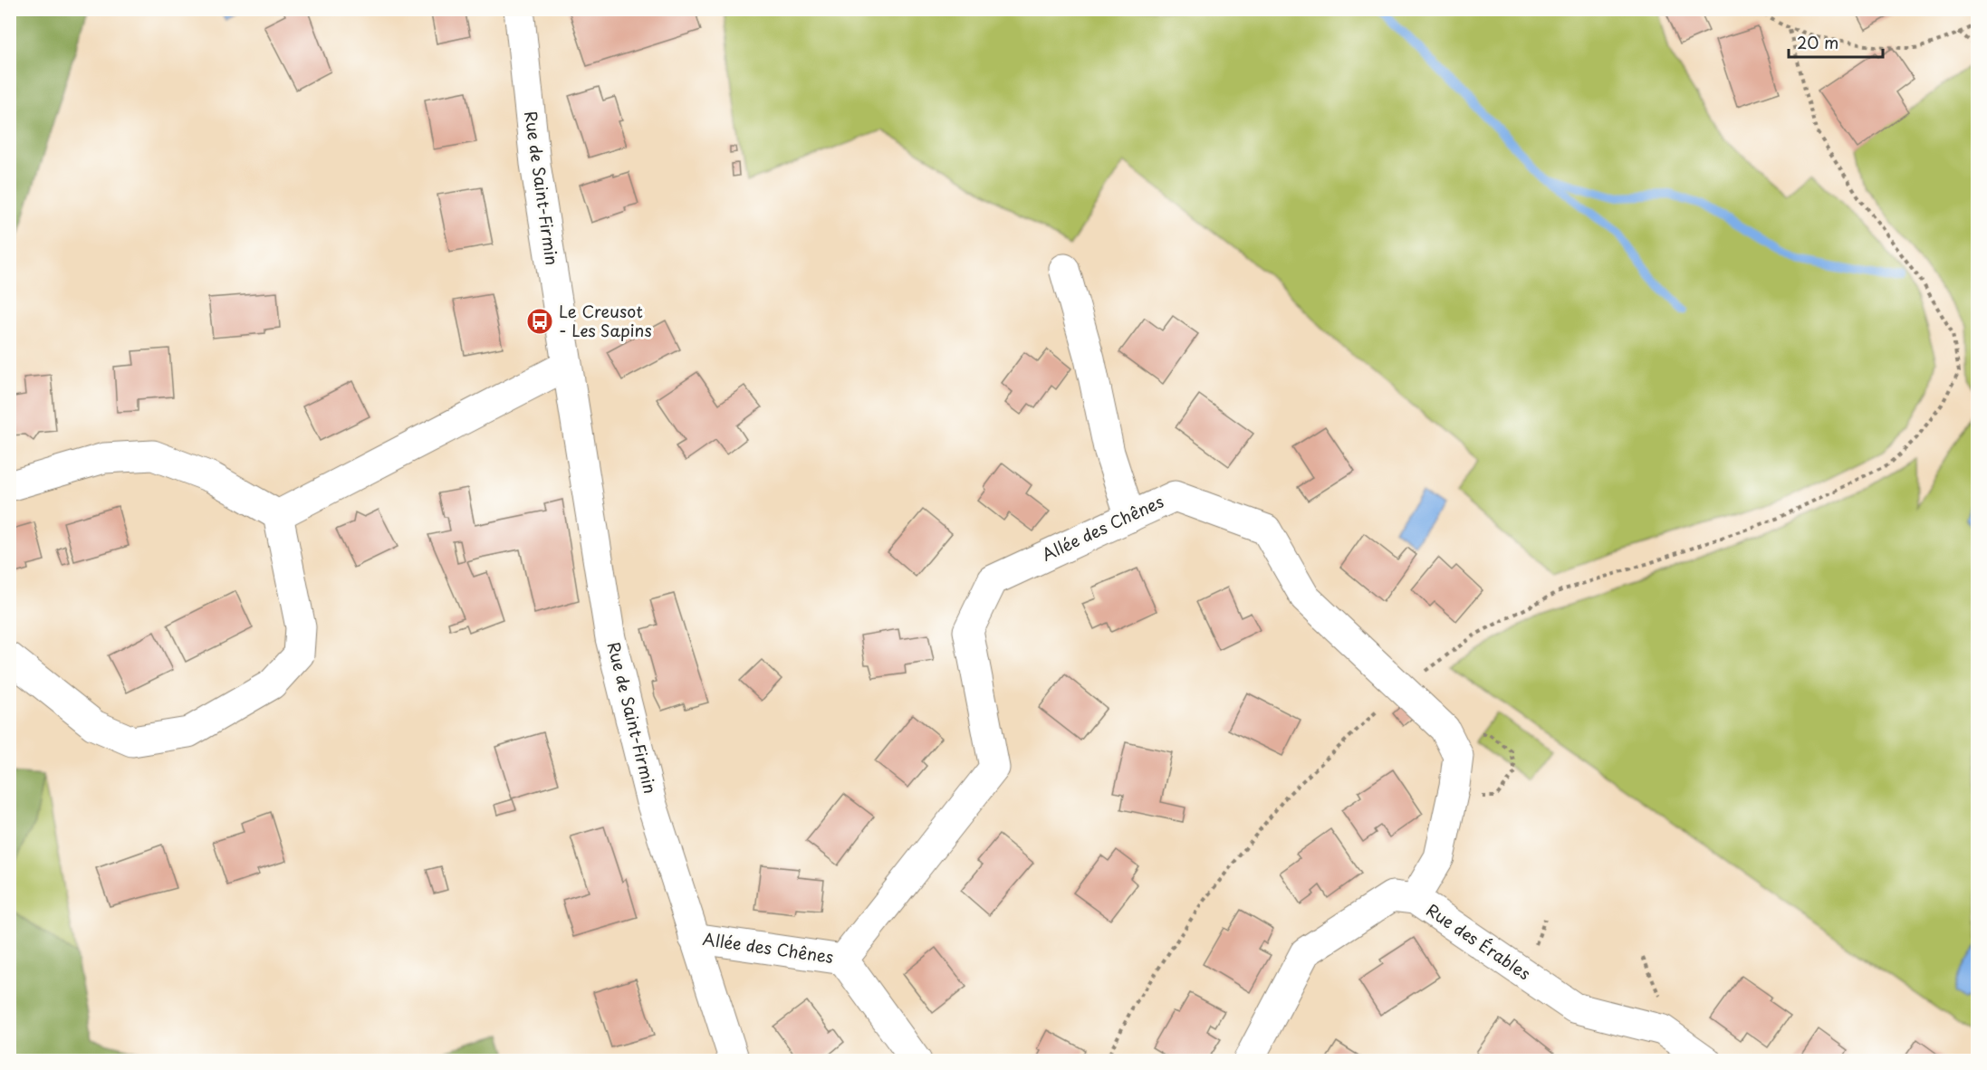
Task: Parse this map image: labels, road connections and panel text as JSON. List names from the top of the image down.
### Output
{
  "streets": {
    "street": ["Rue de Saint-Firmin", "Allée des Chênes", "Rue des Érables"]
  },
  "crossings": [
    ["Rue de Saint-Firmin", "Allée des Chênes"],
    ["Allée des Chênes", "Rue des Érables"]
  ],
  "places": {
    "bus stop": ["Le Creusot - Les Sapins"]
  },
  "scale_bar": "20 m"
}
